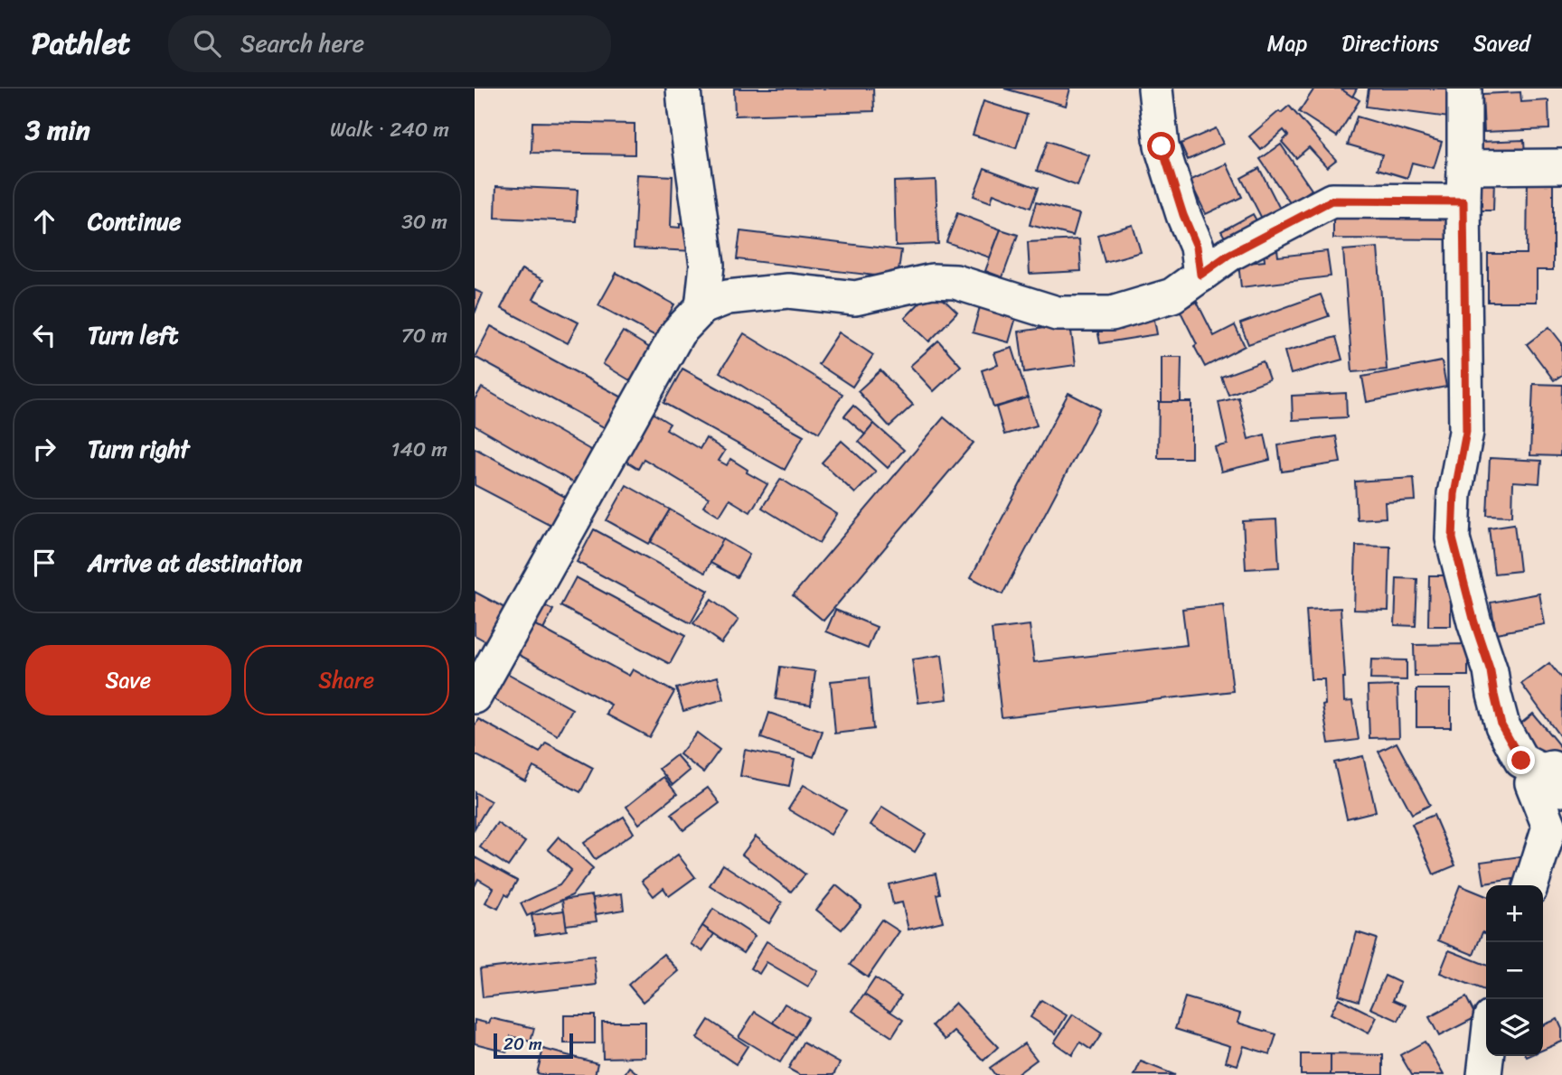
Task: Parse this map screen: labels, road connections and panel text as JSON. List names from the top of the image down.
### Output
{
  "scale_bar": "20 m",
  "page": {
    "header": "Pathlet",
    "search": "Search here",
    "nav": ["Map", "Directions", "Saved"],
    "heading": ["3 min", "Walk · 240 m"],
    "list": [
      ["Continue", "30 m"],
      ["Turn left", "70 m"],
      ["Turn right", "140 m"],
      "Arrive at destination"
    ],
    "buttons": ["Save", "Share"],
    "map_buttons": ["+", "−"],
    "scale": "20 m"
  }
}
